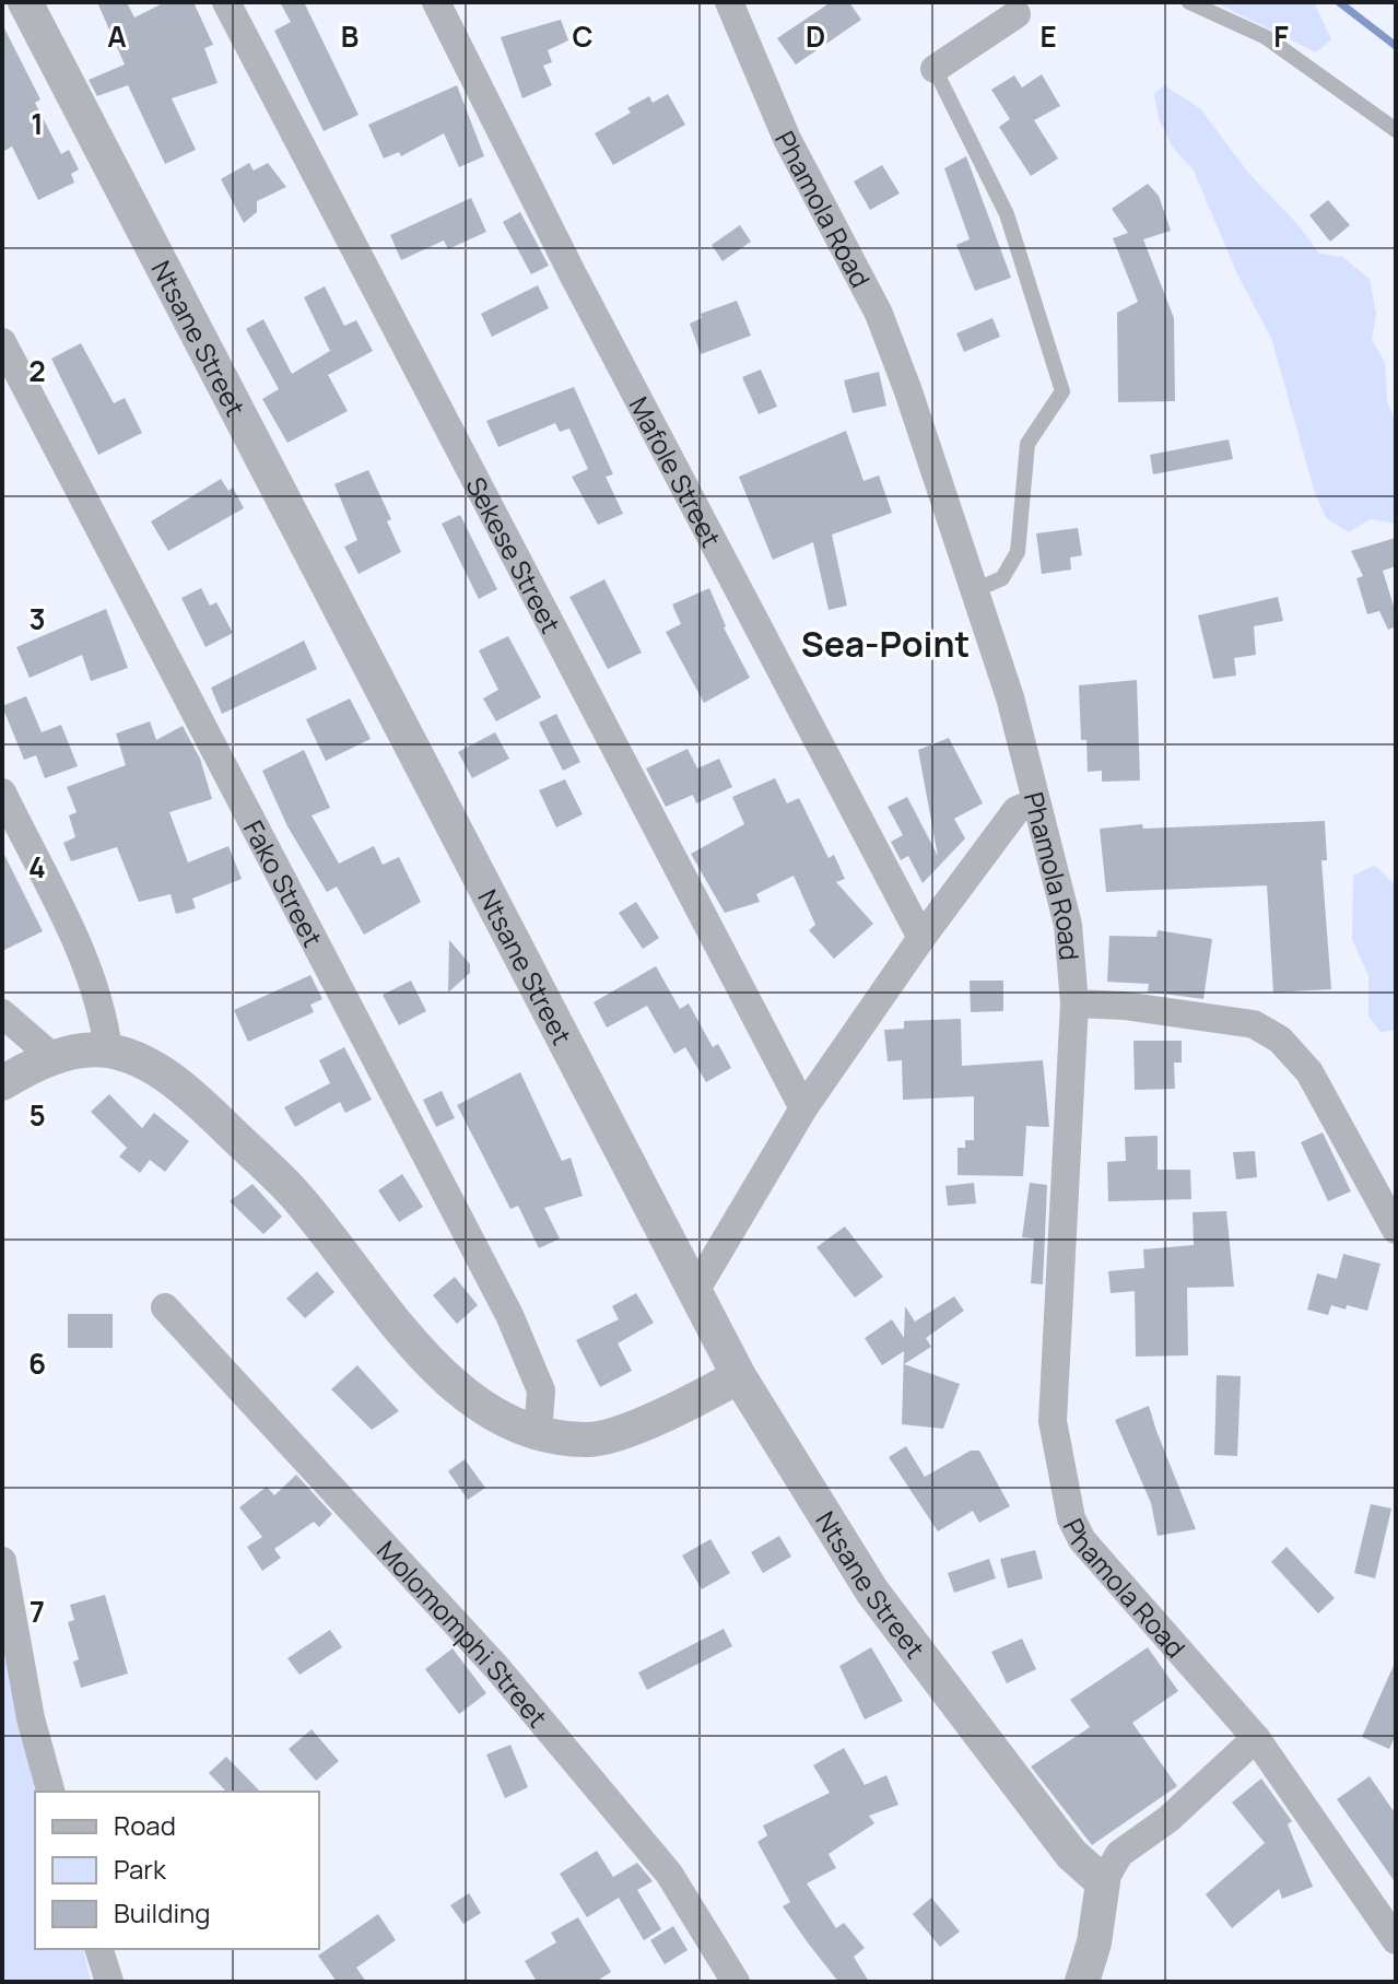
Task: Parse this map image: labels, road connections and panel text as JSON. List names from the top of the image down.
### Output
{
  "streets": {
    "street": [
      "Phamola Road",
      "Ntsane Street",
      "Mafole Street",
      "Sekese Street",
      "Fako Street",
      "Molomomphi Street"
    ]
  },
  "districts": ["Sea-Point"],
  "legend": ["Road", "Park", "Building"],
  "grid": {
    "columns": [
      "A",
      "B",
      "C",
      "D",
      "E",
      "F"
    ],
    "rows": [
      "1",
      "2",
      "3",
      "4",
      "5",
      "6",
      "7"
    ]
  }
}
